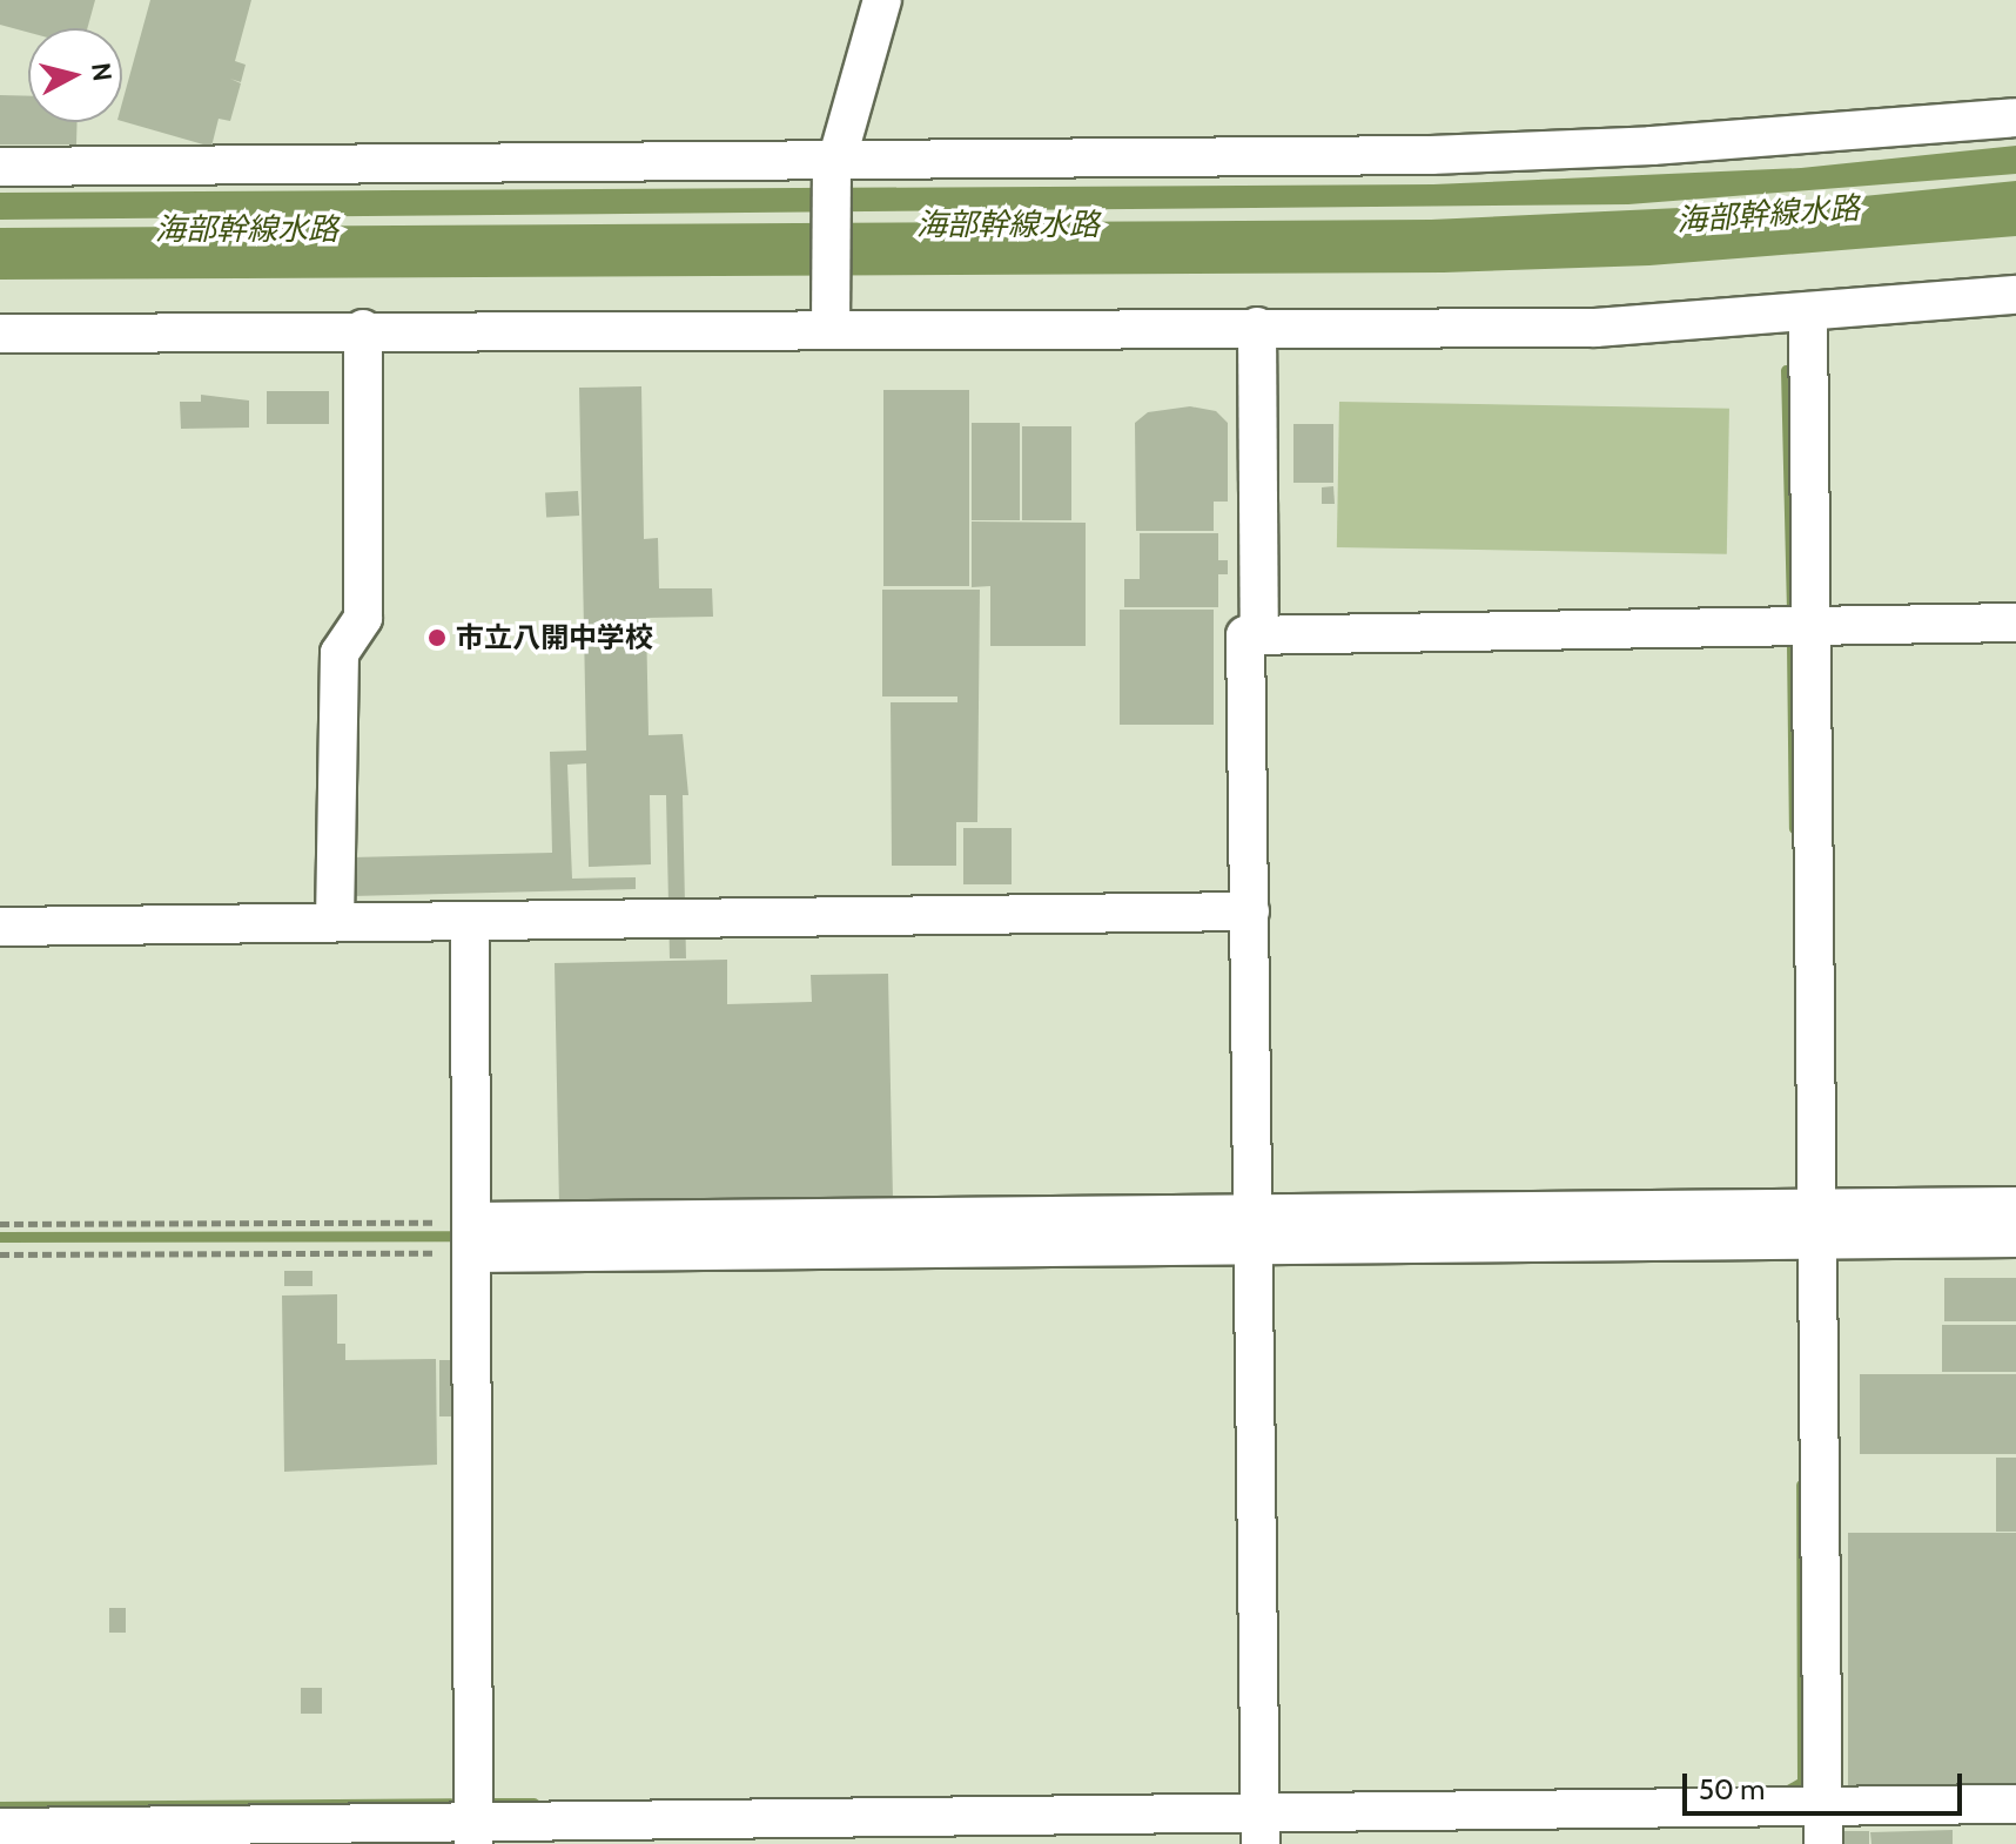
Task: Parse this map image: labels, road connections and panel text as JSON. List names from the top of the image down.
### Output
{
  "water": ["海部幹線水路"],
  "places": ["市立八開中学校"],
  "scale_bar": "50 m",
  "north": "right"
}
